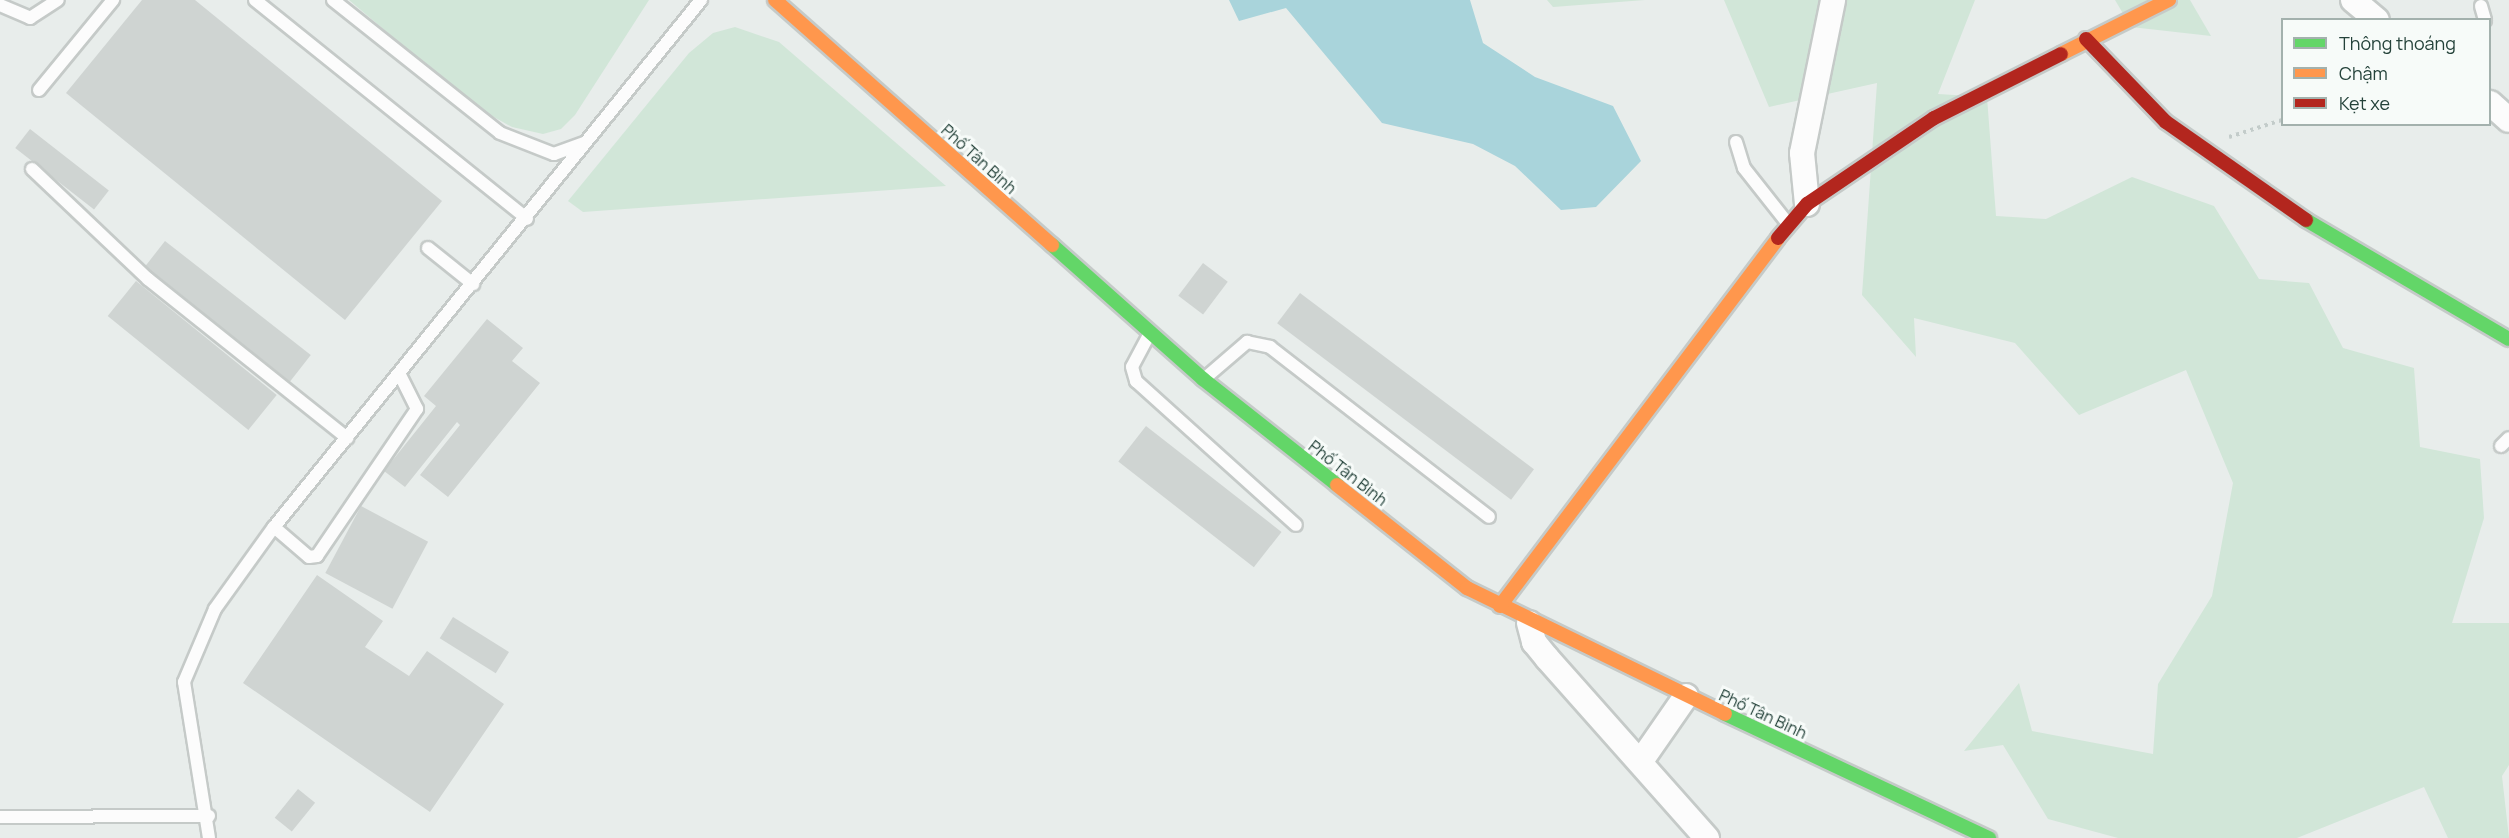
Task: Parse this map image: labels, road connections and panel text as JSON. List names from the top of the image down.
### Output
{
  "streets": {
    "street": ["Phố Tân Bình"]
  },
  "legend": ["Thông thoáng", "Chậm", "Kẹt xe"]
}
